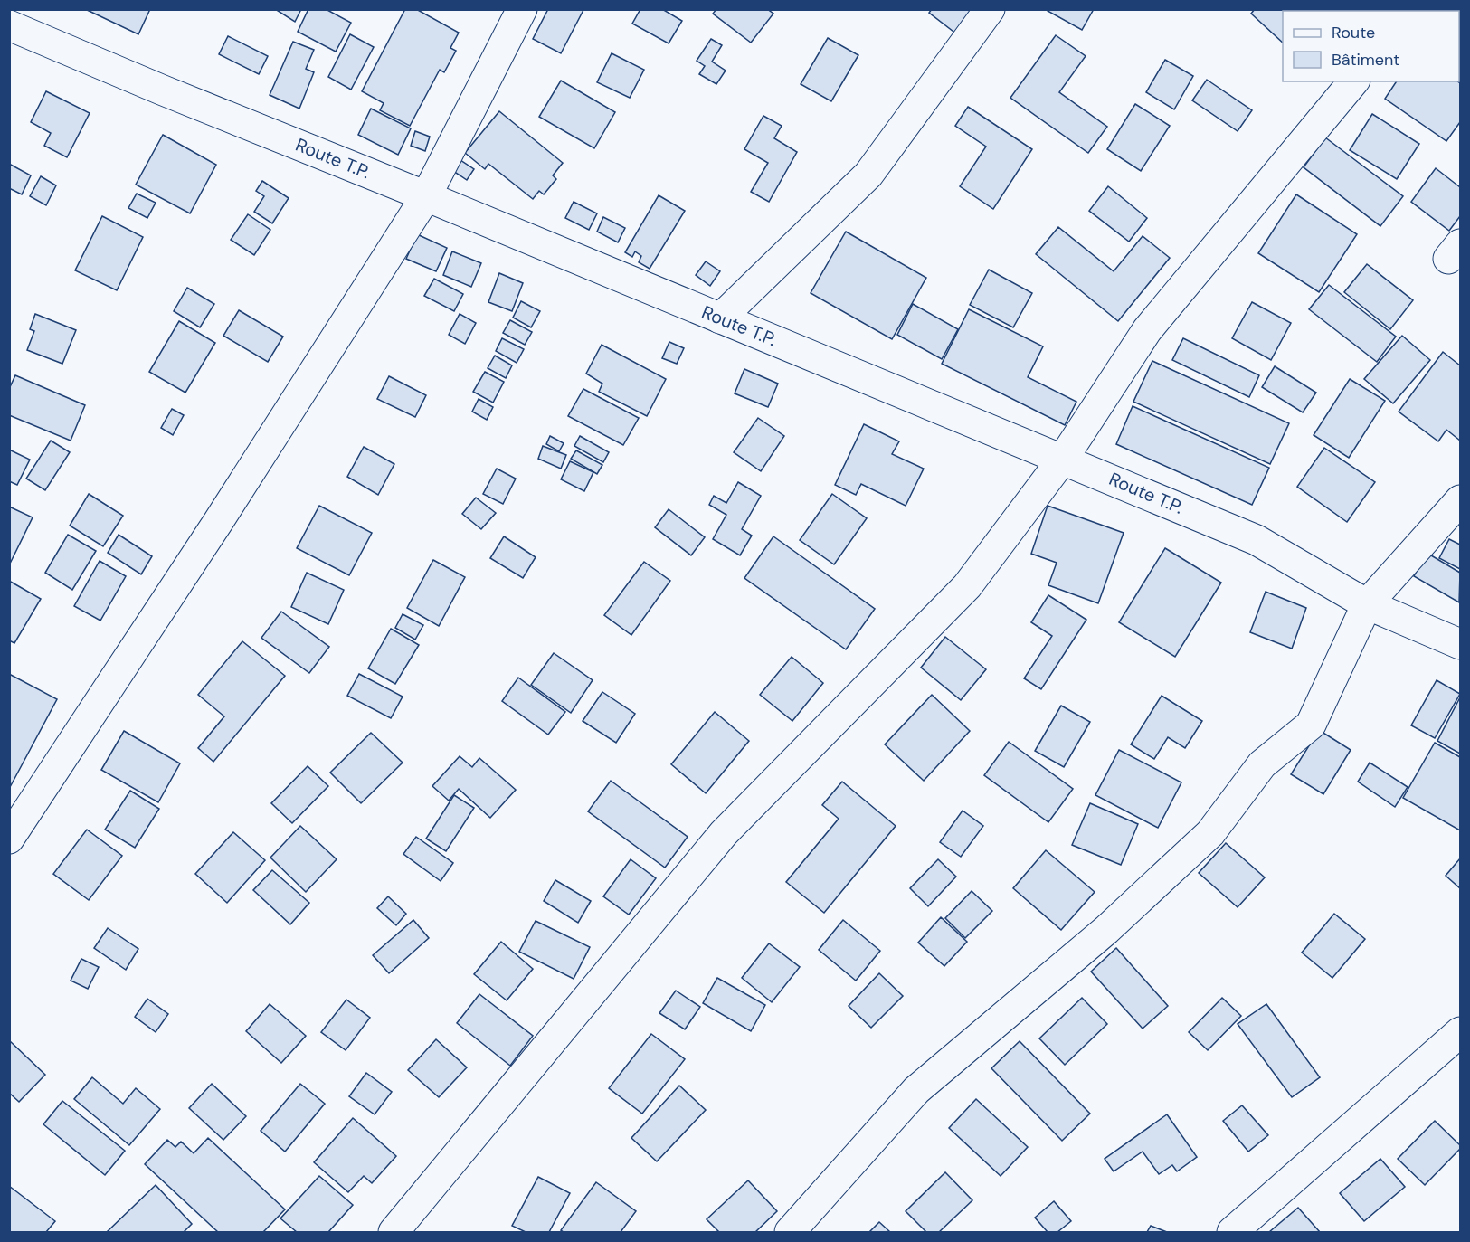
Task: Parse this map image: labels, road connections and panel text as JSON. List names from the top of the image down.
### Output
{
  "streets": {
    "street": ["Route T.P."]
  },
  "legend": ["Route", "Bâtiment"]
}
